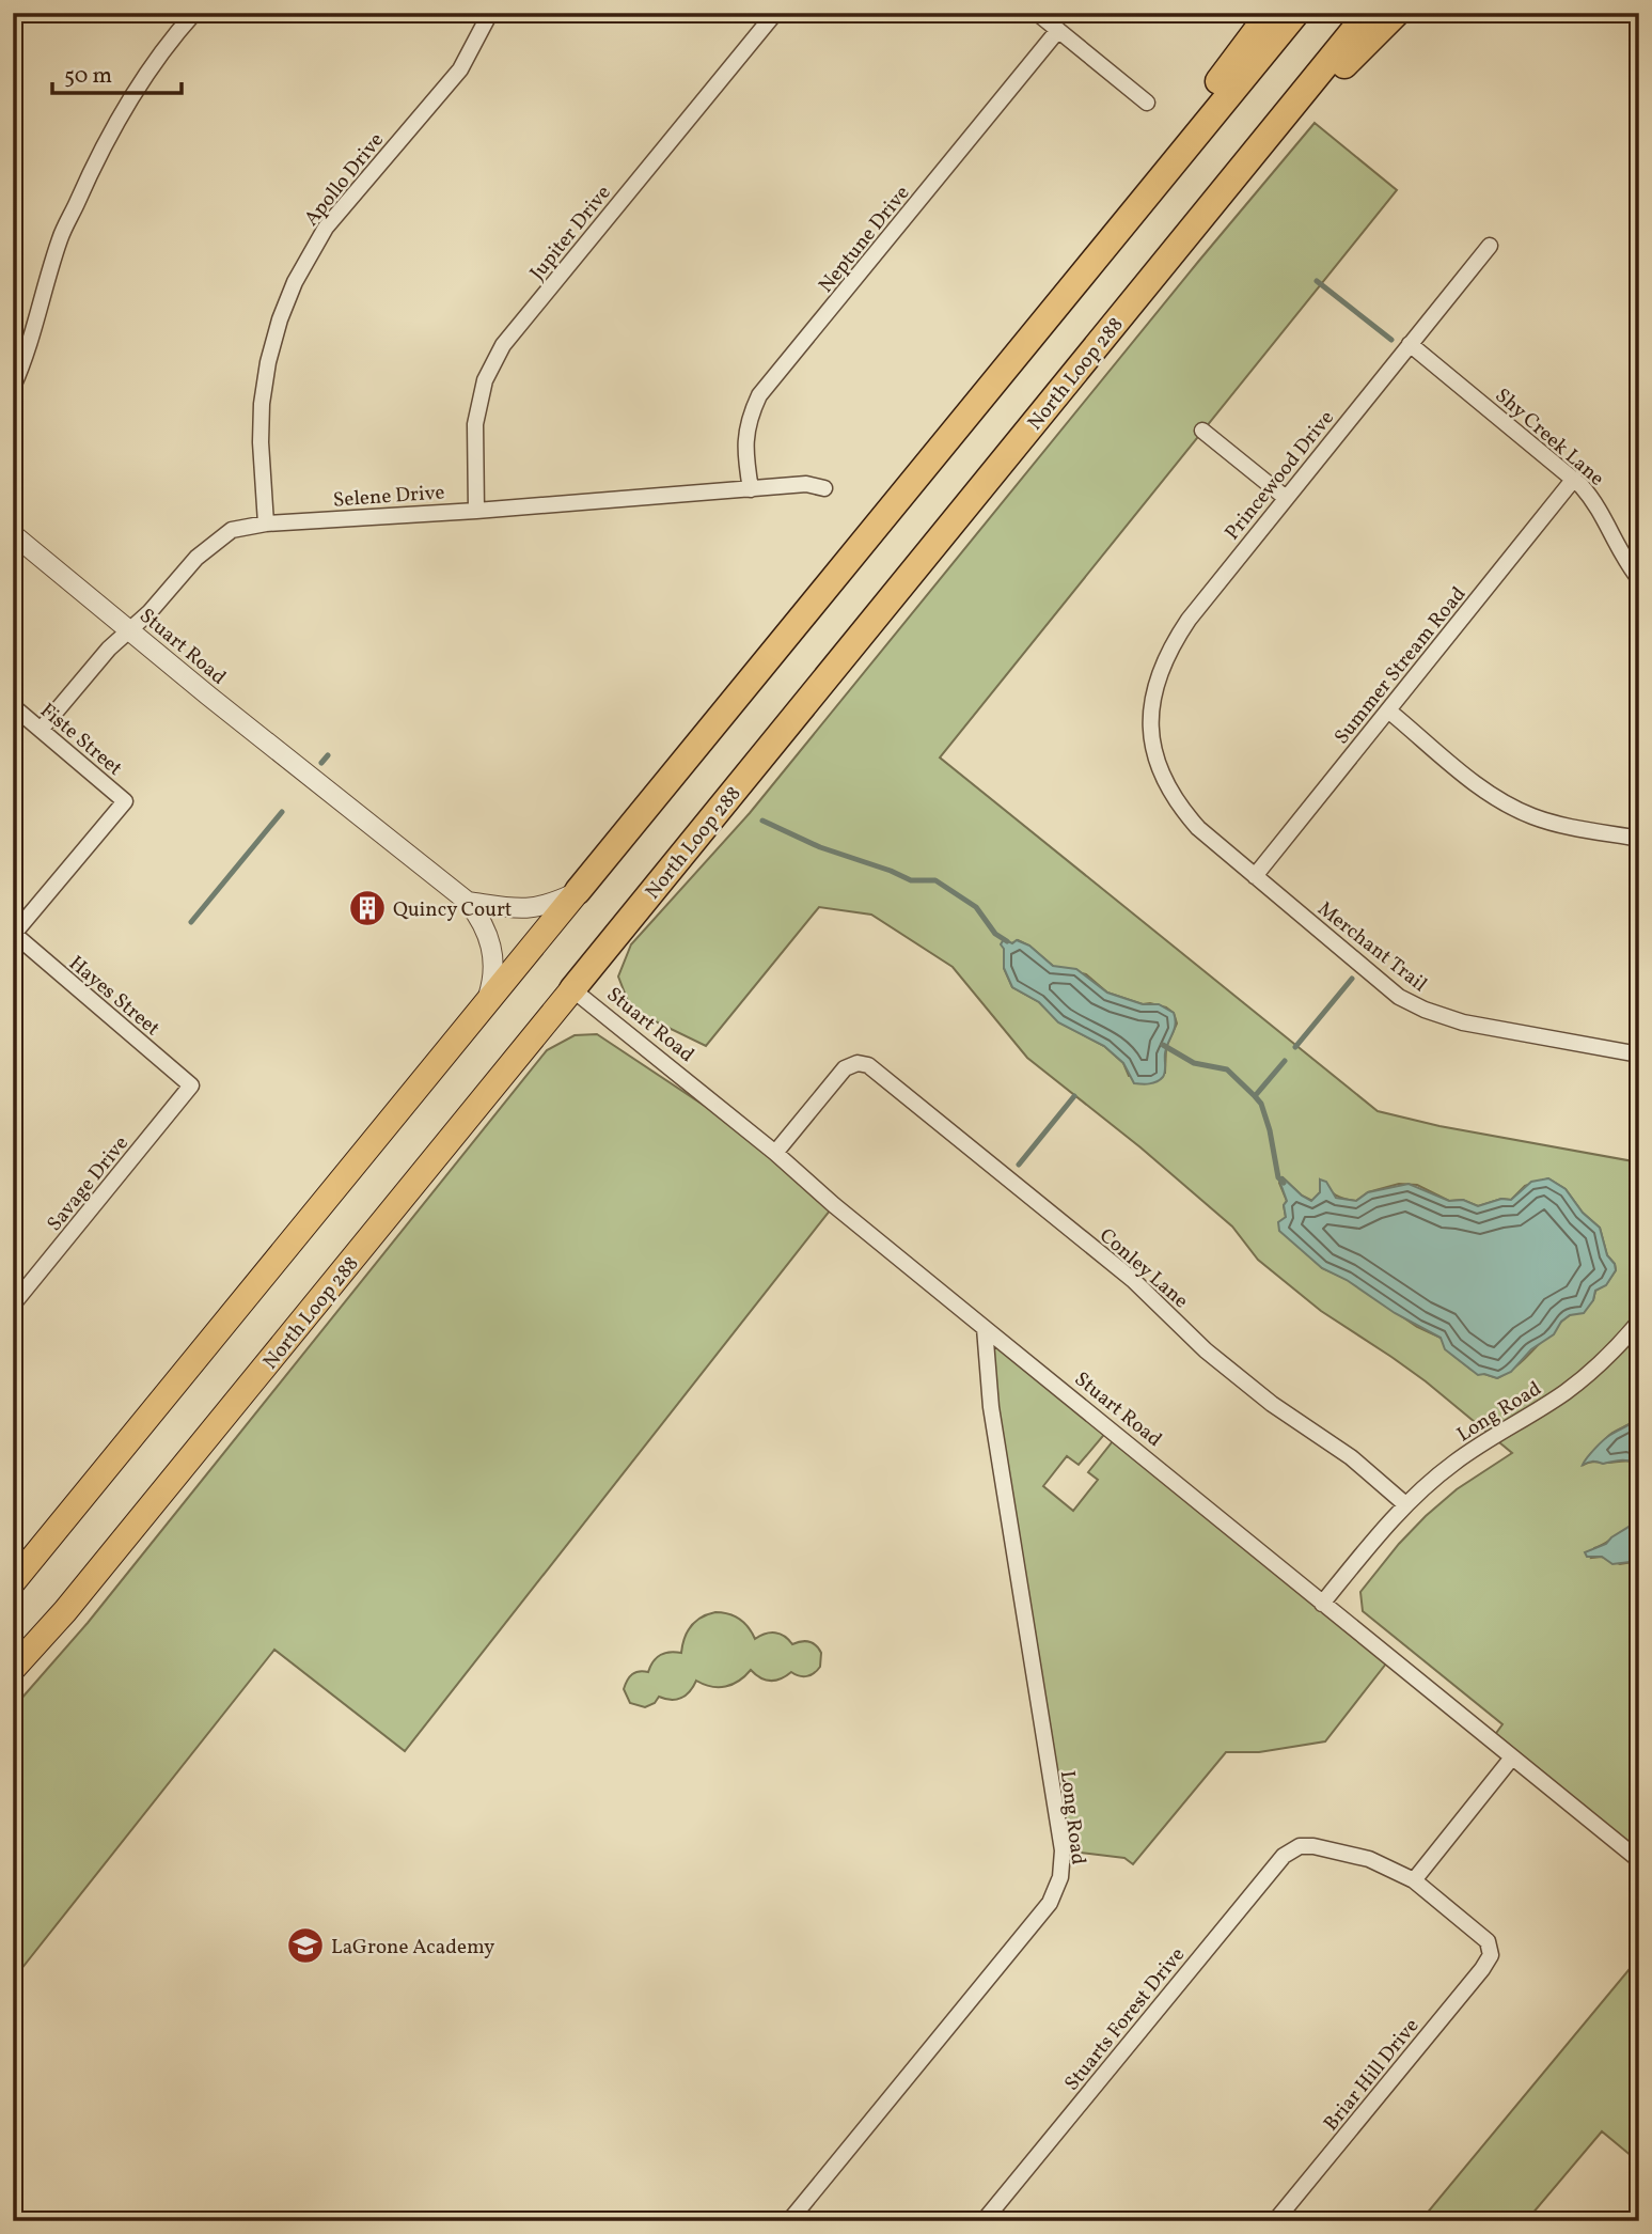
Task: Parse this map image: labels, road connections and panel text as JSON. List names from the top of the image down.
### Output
{
  "streets": {
    "highway": ["North Loop 288"],
    "street": [
      "Apollo Drive",
      "Jupiter Drive",
      "Neptune Drive",
      "Shy Creek Lane",
      "Princewood Drive",
      "Selene Drive",
      "Stuart Road",
      "Summer Stream Road",
      "Fiste Street",
      "Merchant Trail",
      "Hayes Street",
      "Savage Drive",
      "Conley Lane",
      "Long Road",
      "Stuarts Forest Drive",
      "Briar Hill Drive"
    ]
  },
  "crossings": [
    ["Apollo Drive", "Selene Drive"],
    ["Jupiter Drive", "Selene Drive"],
    ["Neptune Drive", "Selene Drive"],
    ["North Loop 288", "Stuart Road"],
    ["Shy Creek Lane", "Princewood Drive"],
    ["Shy Creek Lane", "Summer Stream Road"],
    ["Princewood Drive", "Merchant Trail"],
    ["Selene Drive", "Stuart Road"],
    ["Selene Drive", "Fiste Street"],
    ["Stuart Road", "Conley Lane"],
    ["Stuart Road", "Long Road"],
    ["Summer Stream Road", "Merchant Trail"],
    ["Fiste Street", "Hayes Street"],
    ["Hayes Street", "Savage Drive"],
    ["Conley Lane", "Long Road"],
    ["Stuarts Forest Drive", "Briar Hill Drive"]
  ],
  "places": {
    "building": ["Quincy Court"],
    "school or university": ["LaGrone Academy"]
  },
  "scale_bar": "50 m"
}
